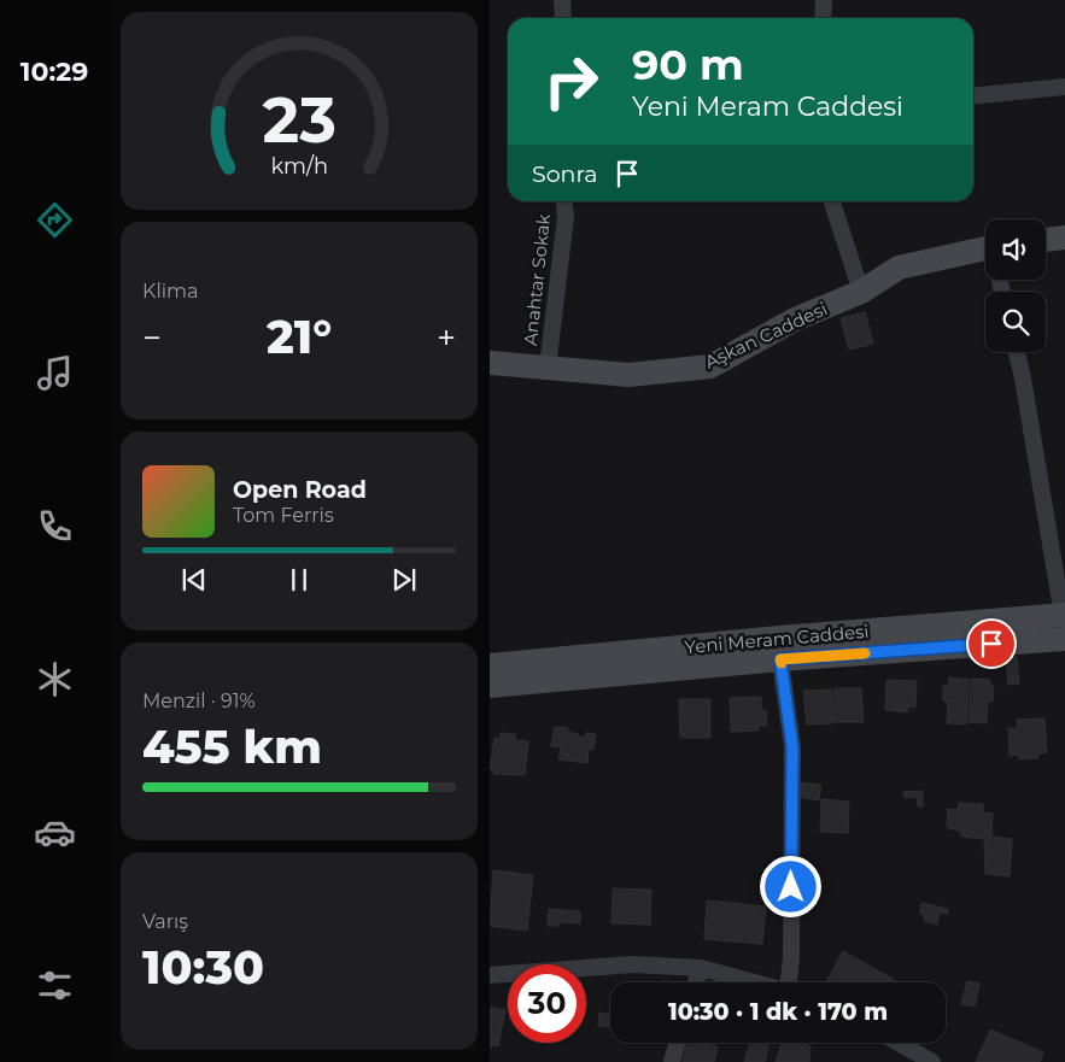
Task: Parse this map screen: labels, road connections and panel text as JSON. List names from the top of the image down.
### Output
{
  "streets": {
    "main road": ["Aşkan Caddesi", "Yeni Meram Caddesi"],
    "street": ["Anahtar Sokak"]
  },
  "crossings": [
    ["Anahtar Sokak", "Aşkan Caddesi"]
  ],
  "page": {
    "tabs": "10:29",
    "turn": ["90 m", "Yeni Meram Caddesi"],
    "then": "Sonra",
    "tile": [
      "Klima",
      ["Menzil · 91%", "455 km"],
      ["Varış", "10:30"]
    ],
    "heat": ["−", "21°", "+"],
    "song": ["Open Road", "Tom Ferris"],
    "limit": "30",
    "trip": "10:30 · 1 dk · 170 m",
    "gauge": ["23", "km/h"]
  }
}
